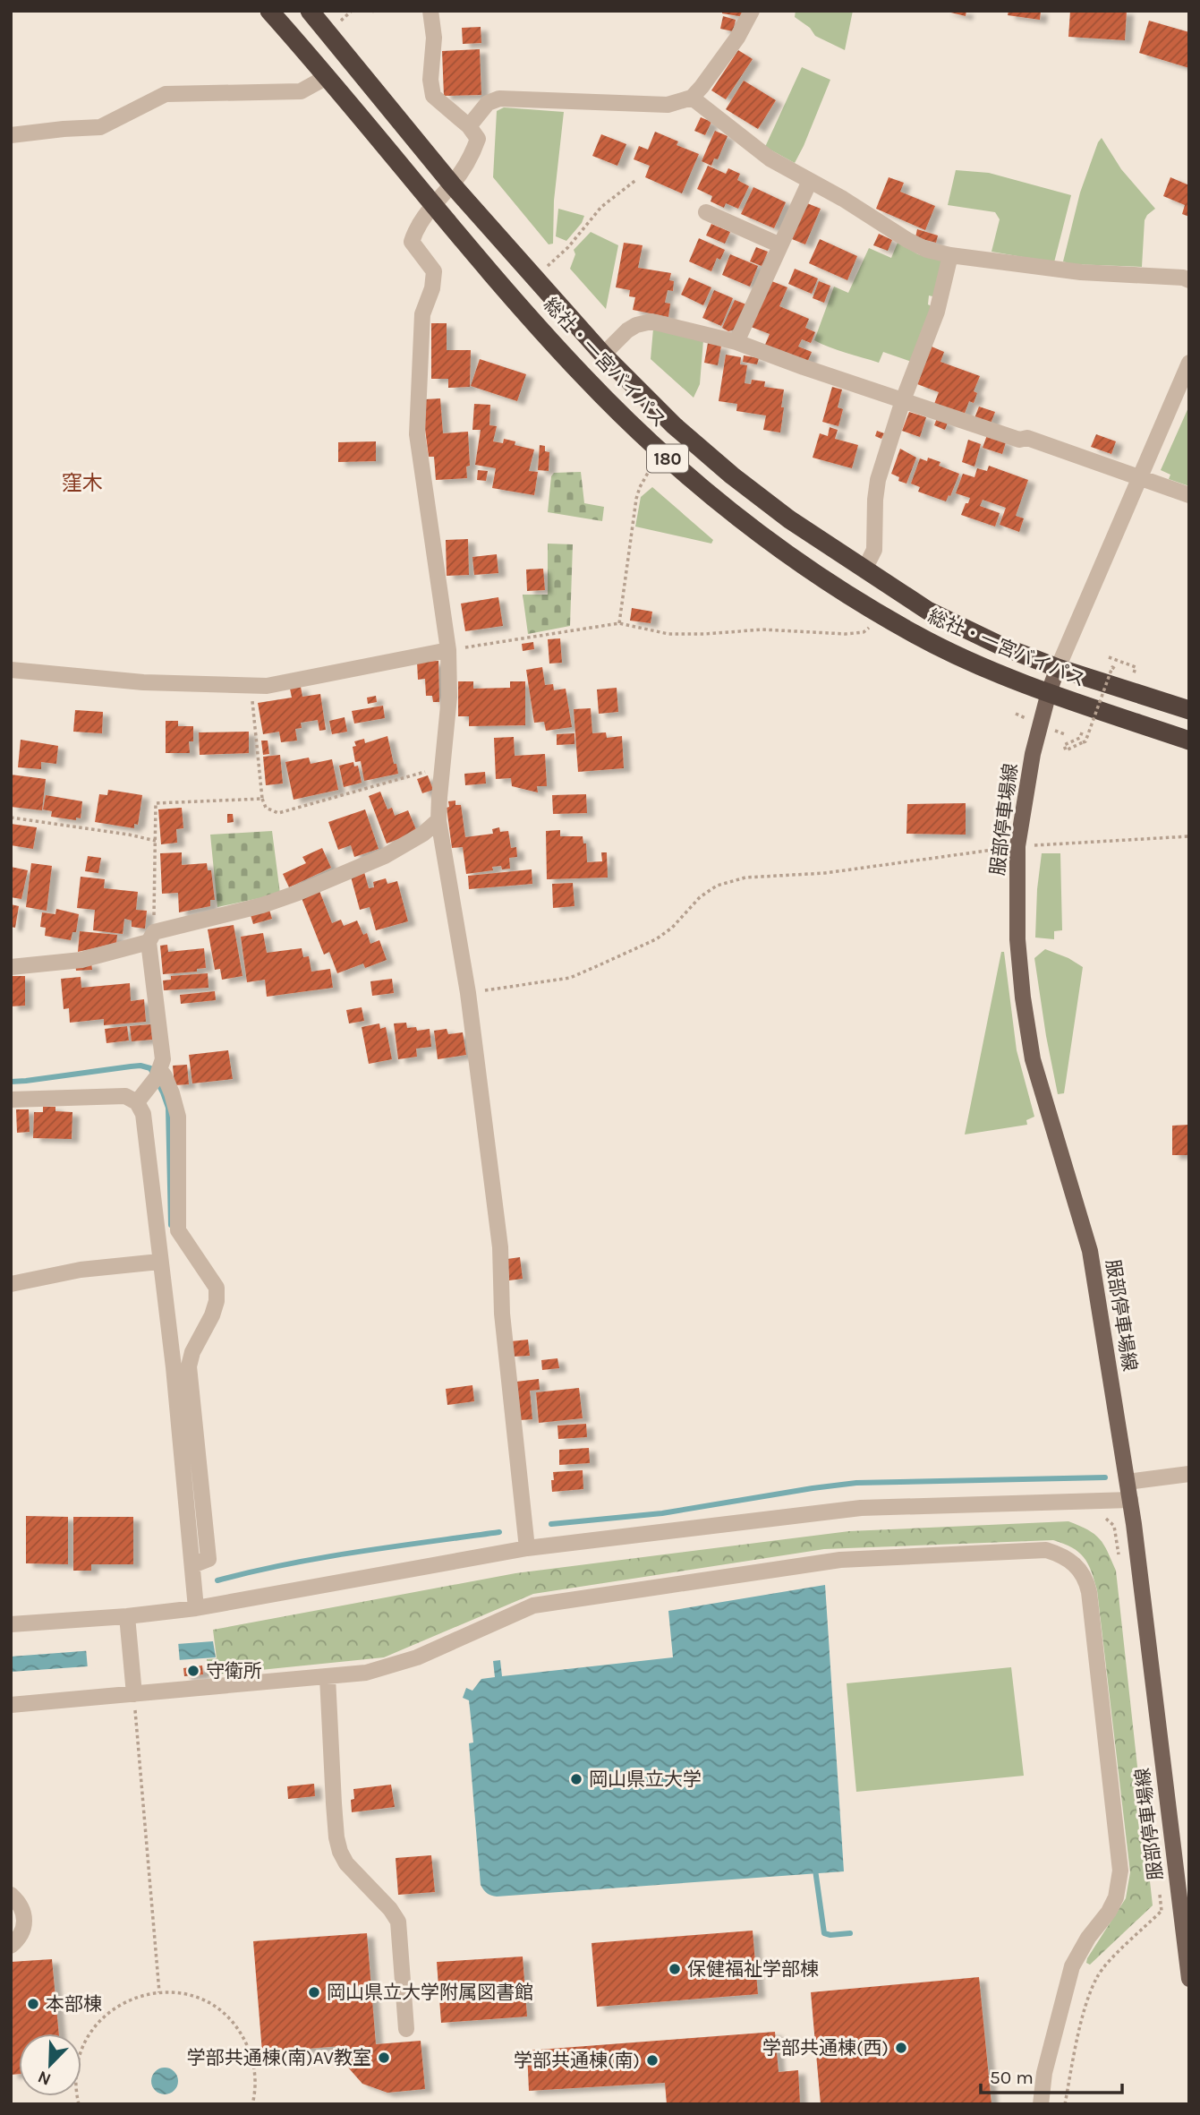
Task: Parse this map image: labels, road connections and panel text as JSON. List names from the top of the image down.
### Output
{
  "streets": {
    "highway": ["総社・一宮バイパス", "180"],
    "main road": ["服部停車場線"]
  },
  "crossings": [
    ["総社・一宮バイパス", "服部停車場線"]
  ],
  "districts": ["窪木"],
  "places": [
    "守衛所",
    "岡山県立大学",
    "保健福祉学部棟",
    "岡山県立大学附属図書館",
    "本部棟",
    "学部共通棟(西)",
    "学部共通棟(南)AV教室",
    "学部共通棟(南)"
  ],
  "scale_bar": "50 m",
  "north": "bottom left"
}
